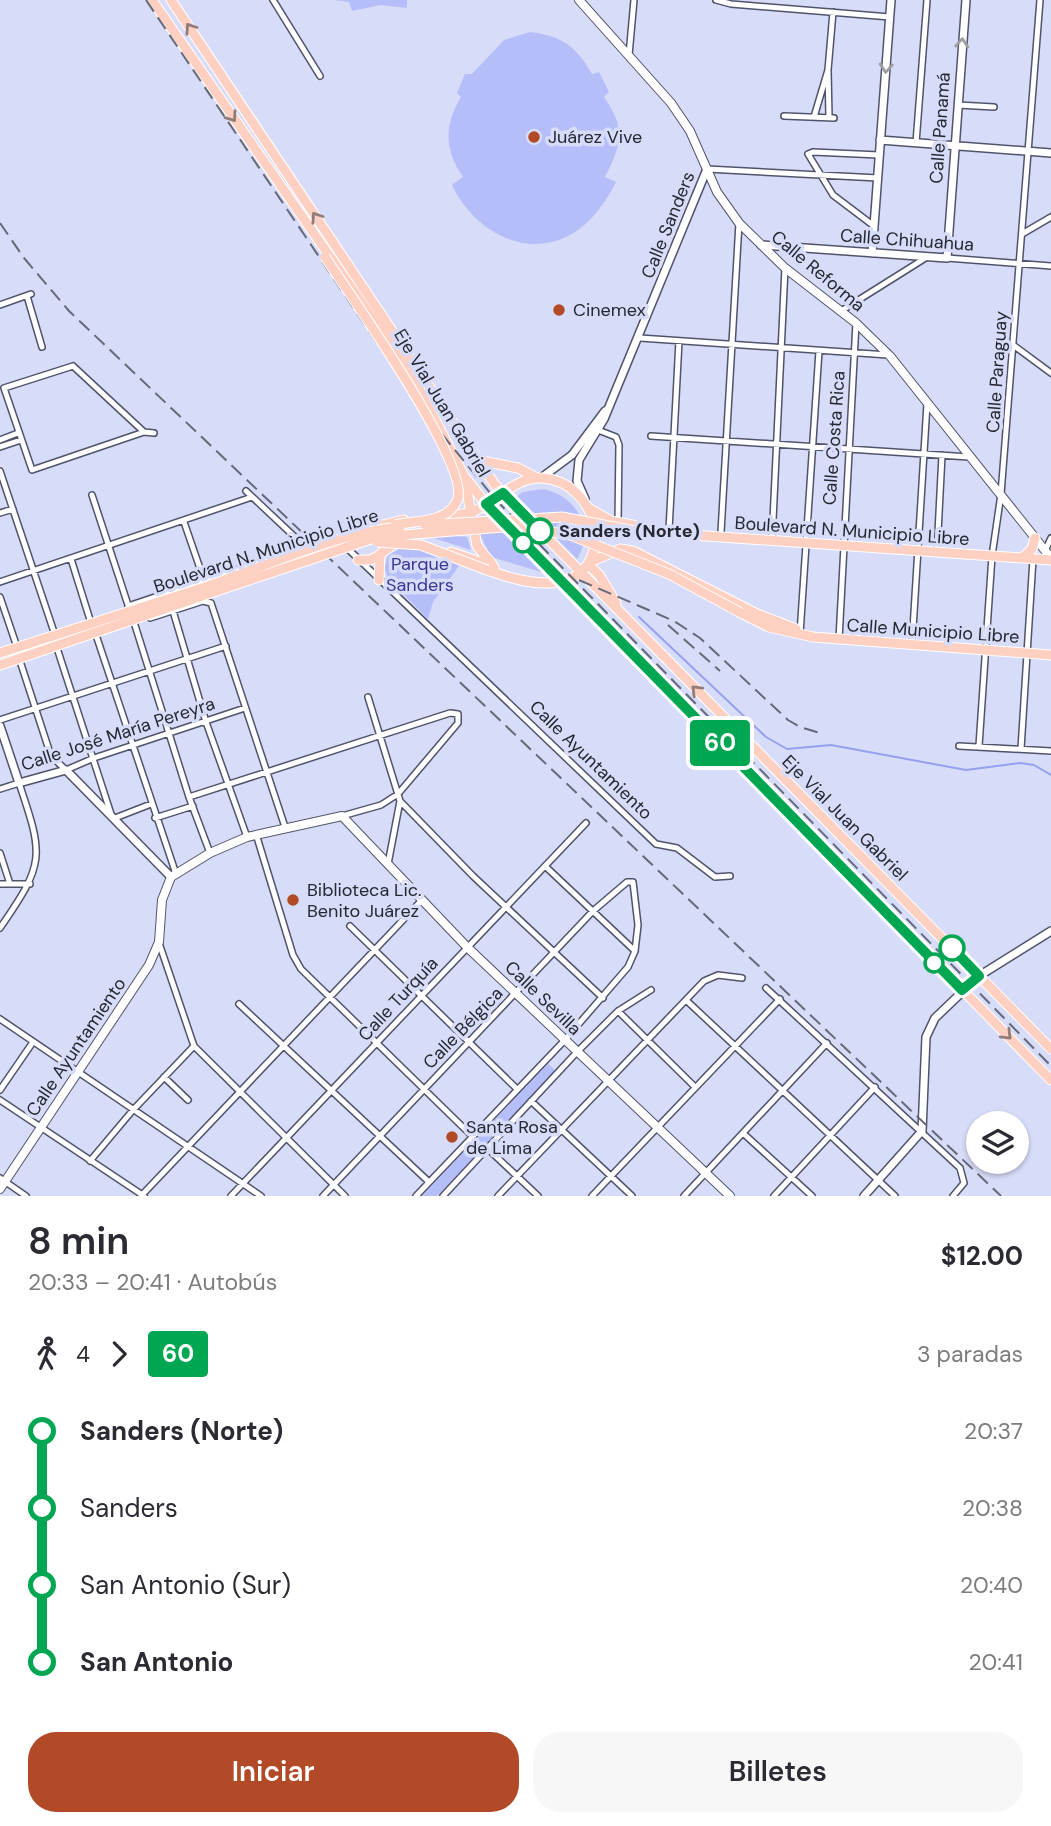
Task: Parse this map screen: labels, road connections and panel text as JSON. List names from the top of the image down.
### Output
{
  "streets": {
    "main road": [
      "Calle Reforma",
      "Eje Vial Juan Gabriel",
      "Boulevard N. Municipio Libre",
      "Calle Municipio Libre",
      "Calle Ayuntamiento",
      "Calle Sevilla"
    ],
    "street": [
      "Calle Panamá",
      "Calle Sanders",
      "Calle Chihuahua",
      "Calle Paraguay",
      "Calle Costa Rica",
      "Calle José María Pereyra",
      "Calle Turquía",
      "Calle Bélgica"
    ]
  },
  "crossings": [
    ["Calle Panamá", "Calle Chihuahua"],
    ["Calle Sanders", "Calle Reforma"],
    ["Calle Chihuahua", "Calle Reforma"],
    ["Calle Chihuahua", "Calle Paraguay"],
    ["Calle Reforma", "Calle Paraguay"],
    ["Calle Reforma", "Calle Costa Rica"],
    ["Calle Reforma", "Boulevard N. Municipio Libre"],
    ["Calle Paraguay", "Boulevard N. Municipio Libre"],
    ["Calle Paraguay", "Calle Municipio Libre"],
    ["Calle Costa Rica", "Boulevard N. Municipio Libre"],
    ["Calle Costa Rica", "Calle Municipio Libre"],
    ["Boulevard N. Municipio Libre", "Calle Municipio Libre"],
    ["Calle Sevilla", "Calle Turquía"],
    ["Calle Sevilla", "Calle Bélgica"]
  ],
  "parks": ["Parque Sanders"],
  "places": [
    "Juárez Vive",
    "Cinemex",
    "Sanders (Norte)",
    "Biblioteca Lic. Benito Juárez",
    "Santa Rosa de Lima"
  ],
  "lines": ["bus line 60"],
  "page": {
    "on_map": "60",
    "heading": ["8 min", "20:33 – 20:41 · Autobús", "$12.00"],
    "legs": ["4", "60", "3 paradas"],
    "list": [
      {
        "name": "Sanders (Norte)",
        "value": "20:37"
      },
      {
        "name": "Sanders",
        "value": "20:38"
      },
      {
        "name": "San Antonio (Sur)",
        "value": "20:40"
      },
      {
        "name": "San Antonio",
        "value": "20:41"
      }
    ],
    "buttons": ["Iniciar", "Billetes"]
  }
}
